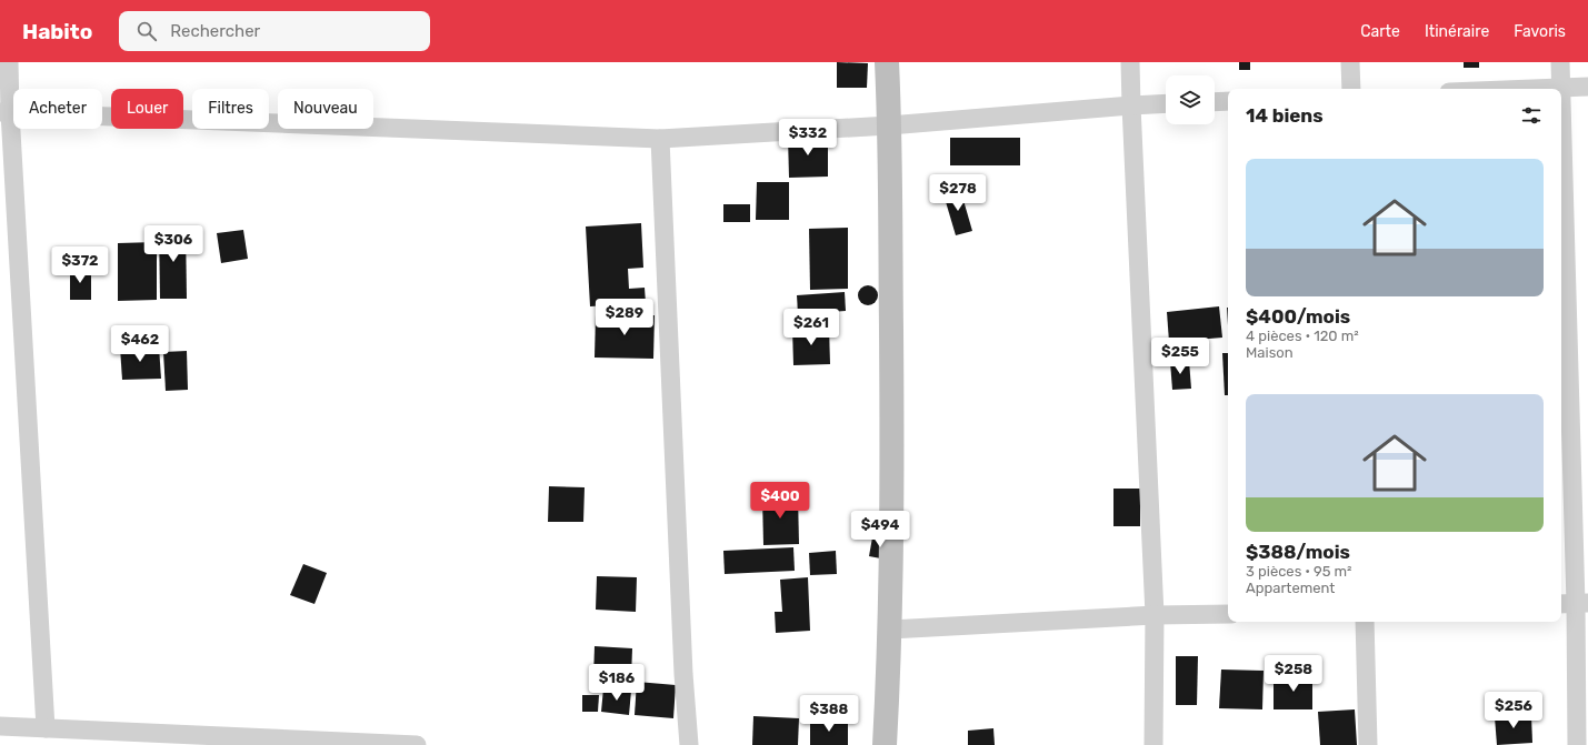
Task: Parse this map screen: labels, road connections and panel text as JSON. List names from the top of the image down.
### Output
{
  "page": {
    "header": "Habito",
    "search": "Rechercher",
    "nav": ["Carte", "Itinéraire", "Favoris"],
    "chip": [
      "Acheter",
      "Louer",
      "Filtres",
      "Nouveau"
    ],
    "heading": "14 biens",
    "price": [
      "$332",
      "$278",
      "$306",
      "$372",
      "$289",
      "$261",
      "$462",
      "$255",
      "$400",
      "$494",
      "$258",
      "$186",
      "$256",
      "$388"
    ],
    "list": [
      {
        "name": "$400/mois",
        "note": "4 pièces · 120 m² · Maison"
      },
      {
        "name": "$388/mois",
        "note": "3 pièces · 95 m² · Appartement"
      }
    ]
  }
}
